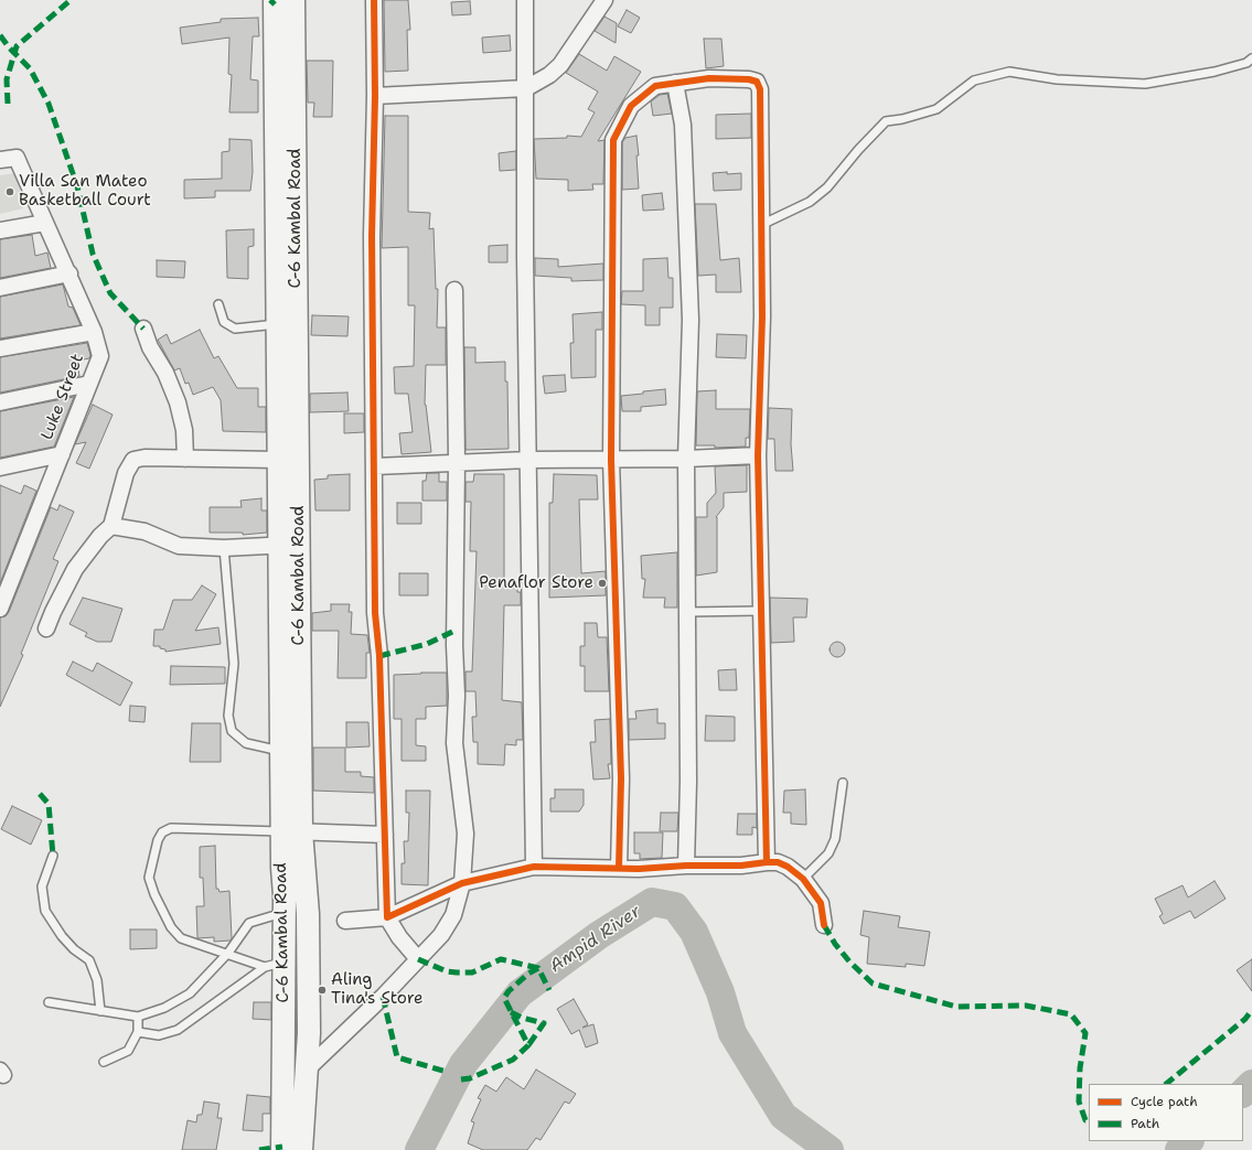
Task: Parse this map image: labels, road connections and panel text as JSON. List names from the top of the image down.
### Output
{
  "streets": {
    "main road": ["C-6 Kambal Road"],
    "street": ["Luke Street"]
  },
  "water": ["Ampid River"],
  "places": ["Villa San Mateo Basketball Court", "Penaflor Store", "Aling Tina's Store"],
  "legend": ["Cycle path", "Path"]
}
